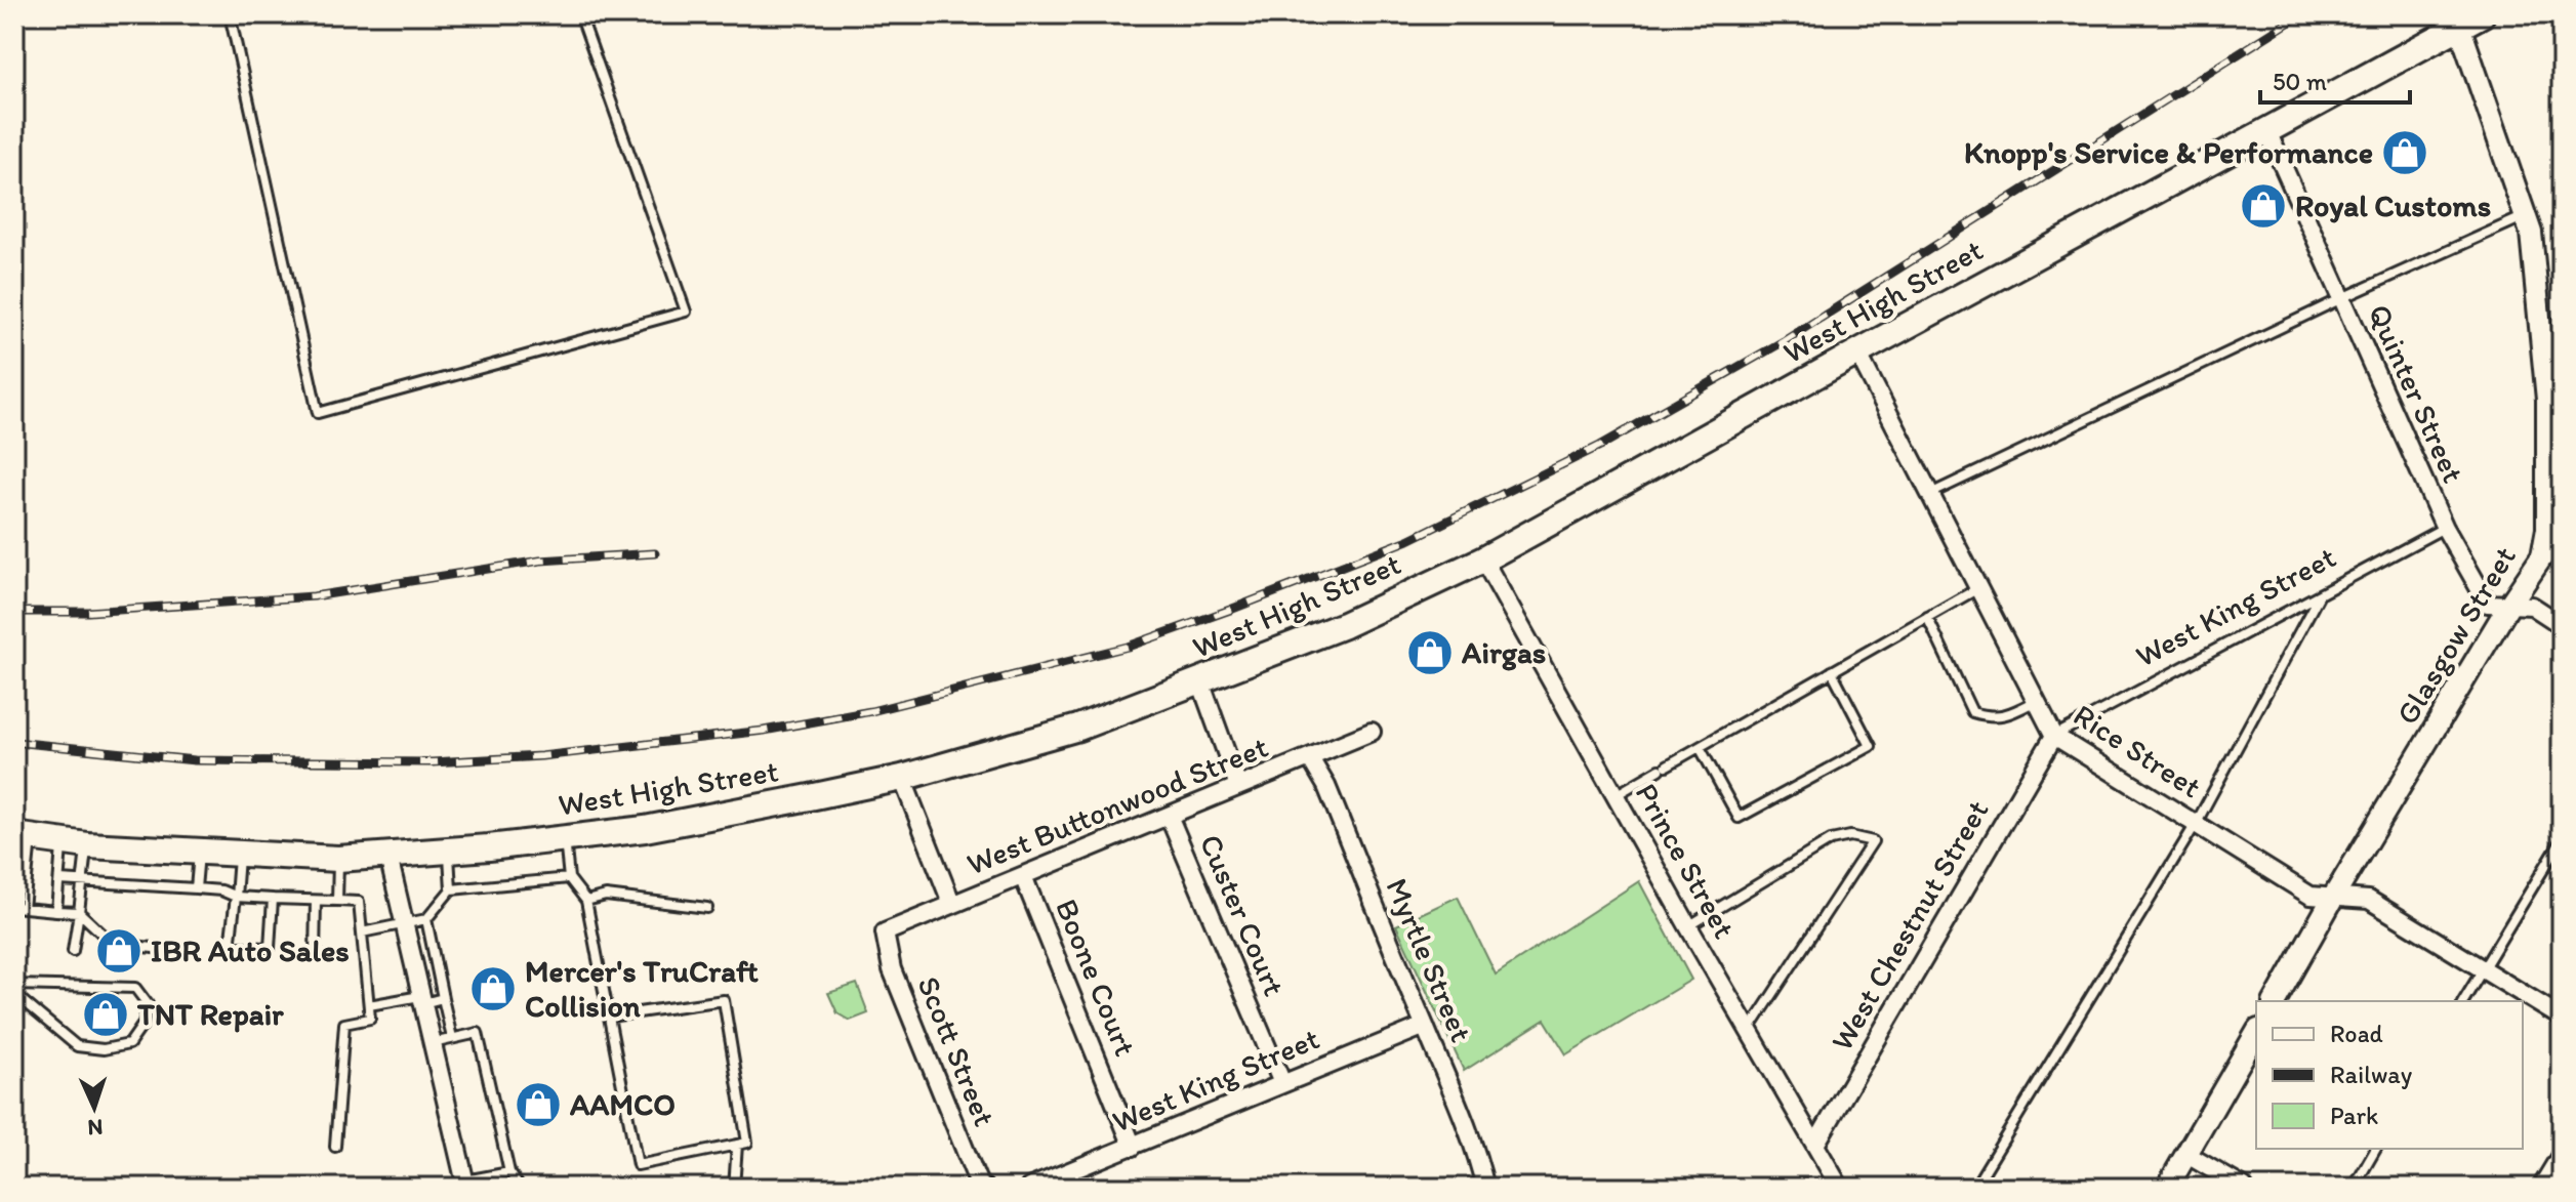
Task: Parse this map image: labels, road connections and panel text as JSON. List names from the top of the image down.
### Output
{
  "streets": {
    "main road": ["West High Street"],
    "street": [
      "Quinter Street",
      "West King Street",
      "Glasgow Street",
      "Rice Street",
      "West Buttonwood Street",
      "Prince Street",
      "Custer Court",
      "West Chestnut Street",
      "Myrtle Street",
      "Boone Court",
      "Scott Street"
    ]
  },
  "crossings": [
    ["West High Street", "Quinter Street"],
    ["West High Street", "Glasgow Street"],
    ["West High Street", "Rice Street"],
    ["West High Street", "Prince Street"],
    ["Quinter Street", "West King Street"],
    ["Quinter Street", "Glasgow Street"],
    ["West King Street", "Rice Street"],
    ["West King Street", "Custer Court"],
    ["West King Street", "West Chestnut Street"],
    ["West King Street", "Myrtle Street"],
    ["West King Street", "Boone Court"],
    ["Glasgow Street", "Rice Street"],
    ["Rice Street", "West Chestnut Street"],
    ["West Buttonwood Street", "Custer Court"],
    ["West Buttonwood Street", "Myrtle Street"],
    ["West Buttonwood Street", "Boone Court"],
    ["West Buttonwood Street", "Scott Street"],
    ["Prince Street", "West Chestnut Street"]
  ],
  "places": {
    "shop": [
      "Knopp's Service & Performance",
      "Royal Customs",
      "Airgas",
      "IBR Auto Sales",
      "Mercer's TruCraft Collision",
      "TNT Repair",
      "AAMCO"
    ]
  },
  "legend": ["Road", "Railway", "Park"],
  "scale_bar": "50 m",
  "north": "bottom"
}
